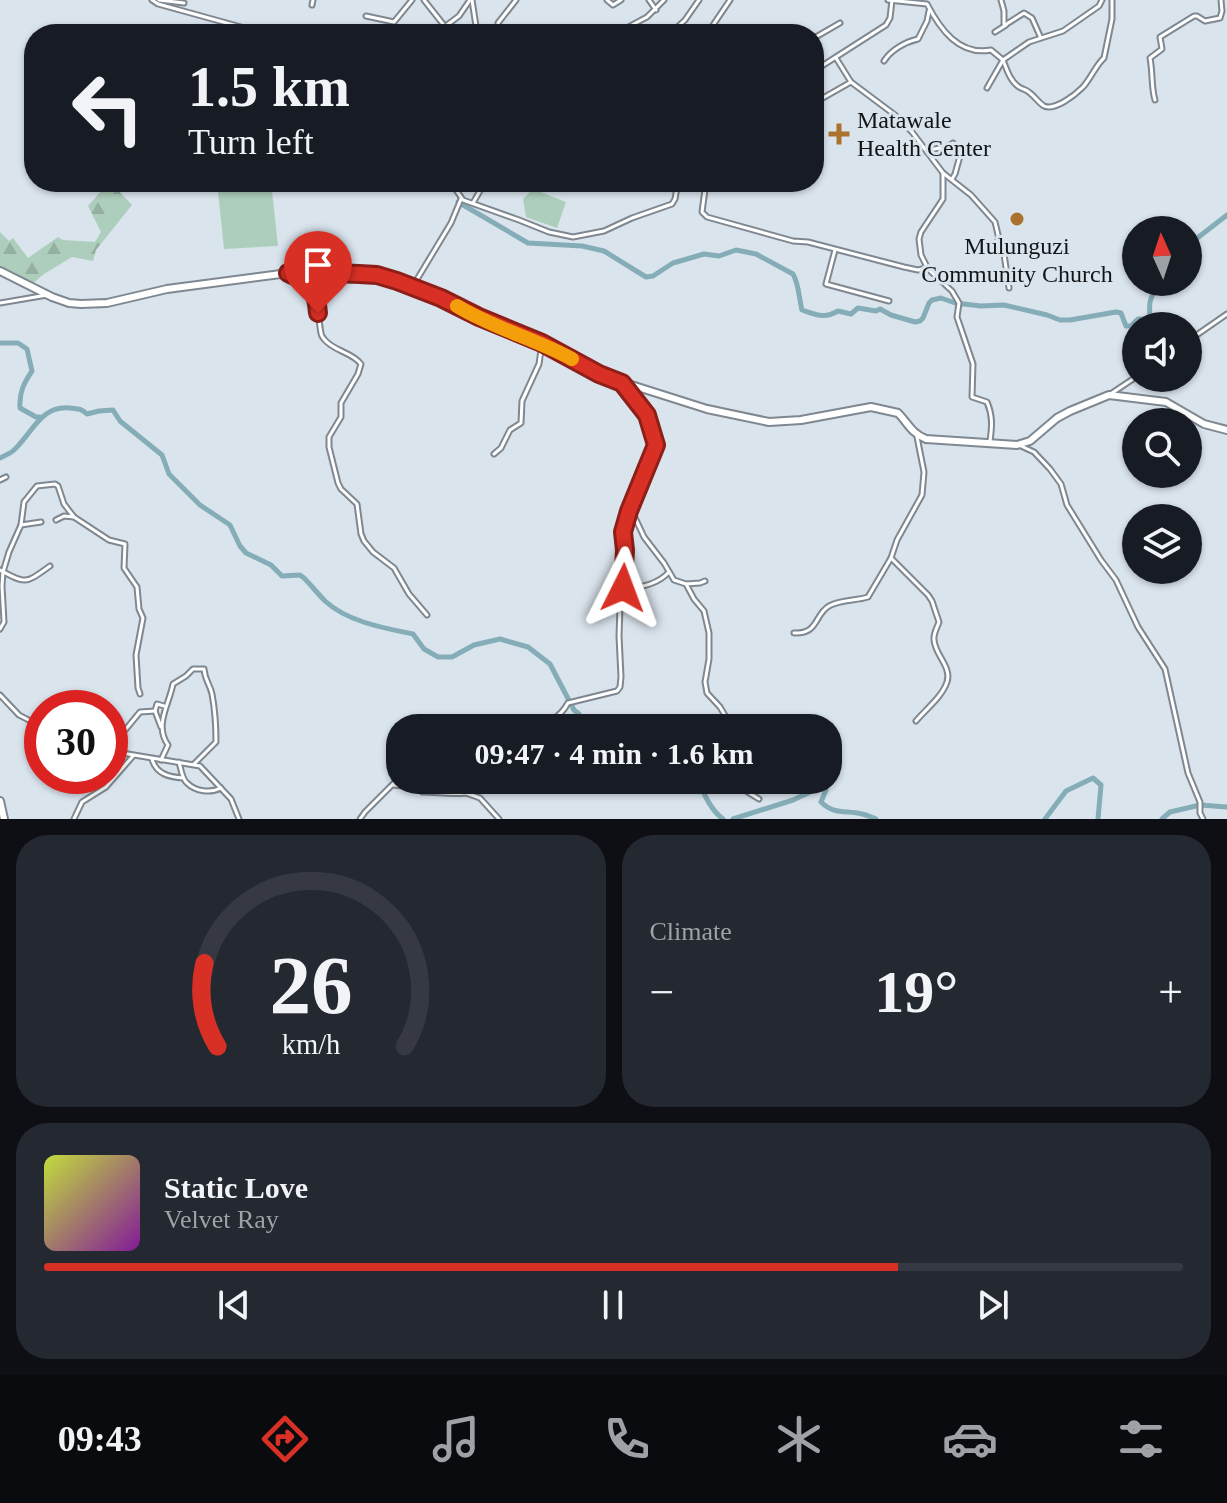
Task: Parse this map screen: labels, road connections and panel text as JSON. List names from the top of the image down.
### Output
{
  "places": {
    "health": ["Matawale Health Center"],
    "other": ["Mulunguzi Community Church"]
  },
  "north": "top",
  "page": {
    "turn": ["1.5 km", "Turn left"],
    "limit": "30",
    "trip": "09:47 · 4 min · 1.6 km",
    "tile": "Climate",
    "heat": ["−", "19°", "+"],
    "song": ["Static Love", "Velvet Ray"],
    "tabs": "09:43",
    "gauge": ["26", "km/h"]
  }
}
